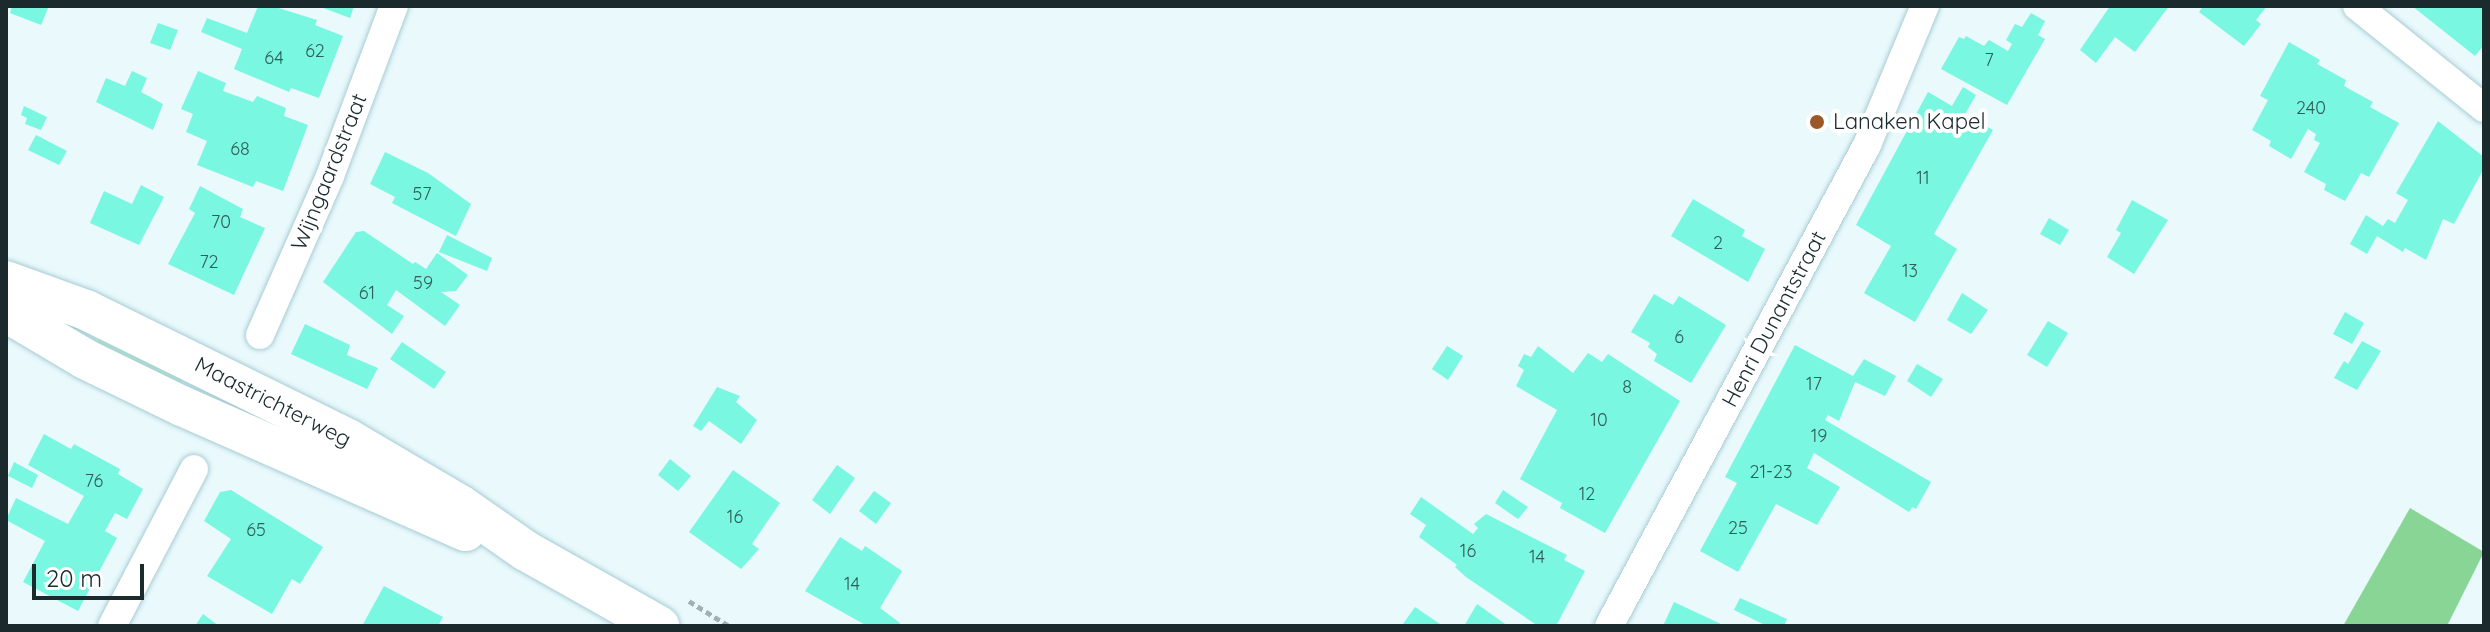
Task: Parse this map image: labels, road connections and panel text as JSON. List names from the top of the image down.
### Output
{
  "streets": {
    "main road": ["Maastrichterweg"],
    "street": ["Wijngaardstraat", "Henri Dunantstraat"]
  },
  "places": ["Lanaken Kapel"],
  "house_numbers": [
    "62",
    "64",
    "7",
    "240",
    "68",
    "11",
    "57",
    "70",
    "2",
    "72",
    "13",
    "59",
    "61",
    "6",
    "17",
    "8",
    "10",
    "19",
    "21-23",
    "76",
    "12",
    "16",
    "25",
    "65",
    "16",
    "14",
    "14"
  ],
  "scale_bar": "20 m"
}
